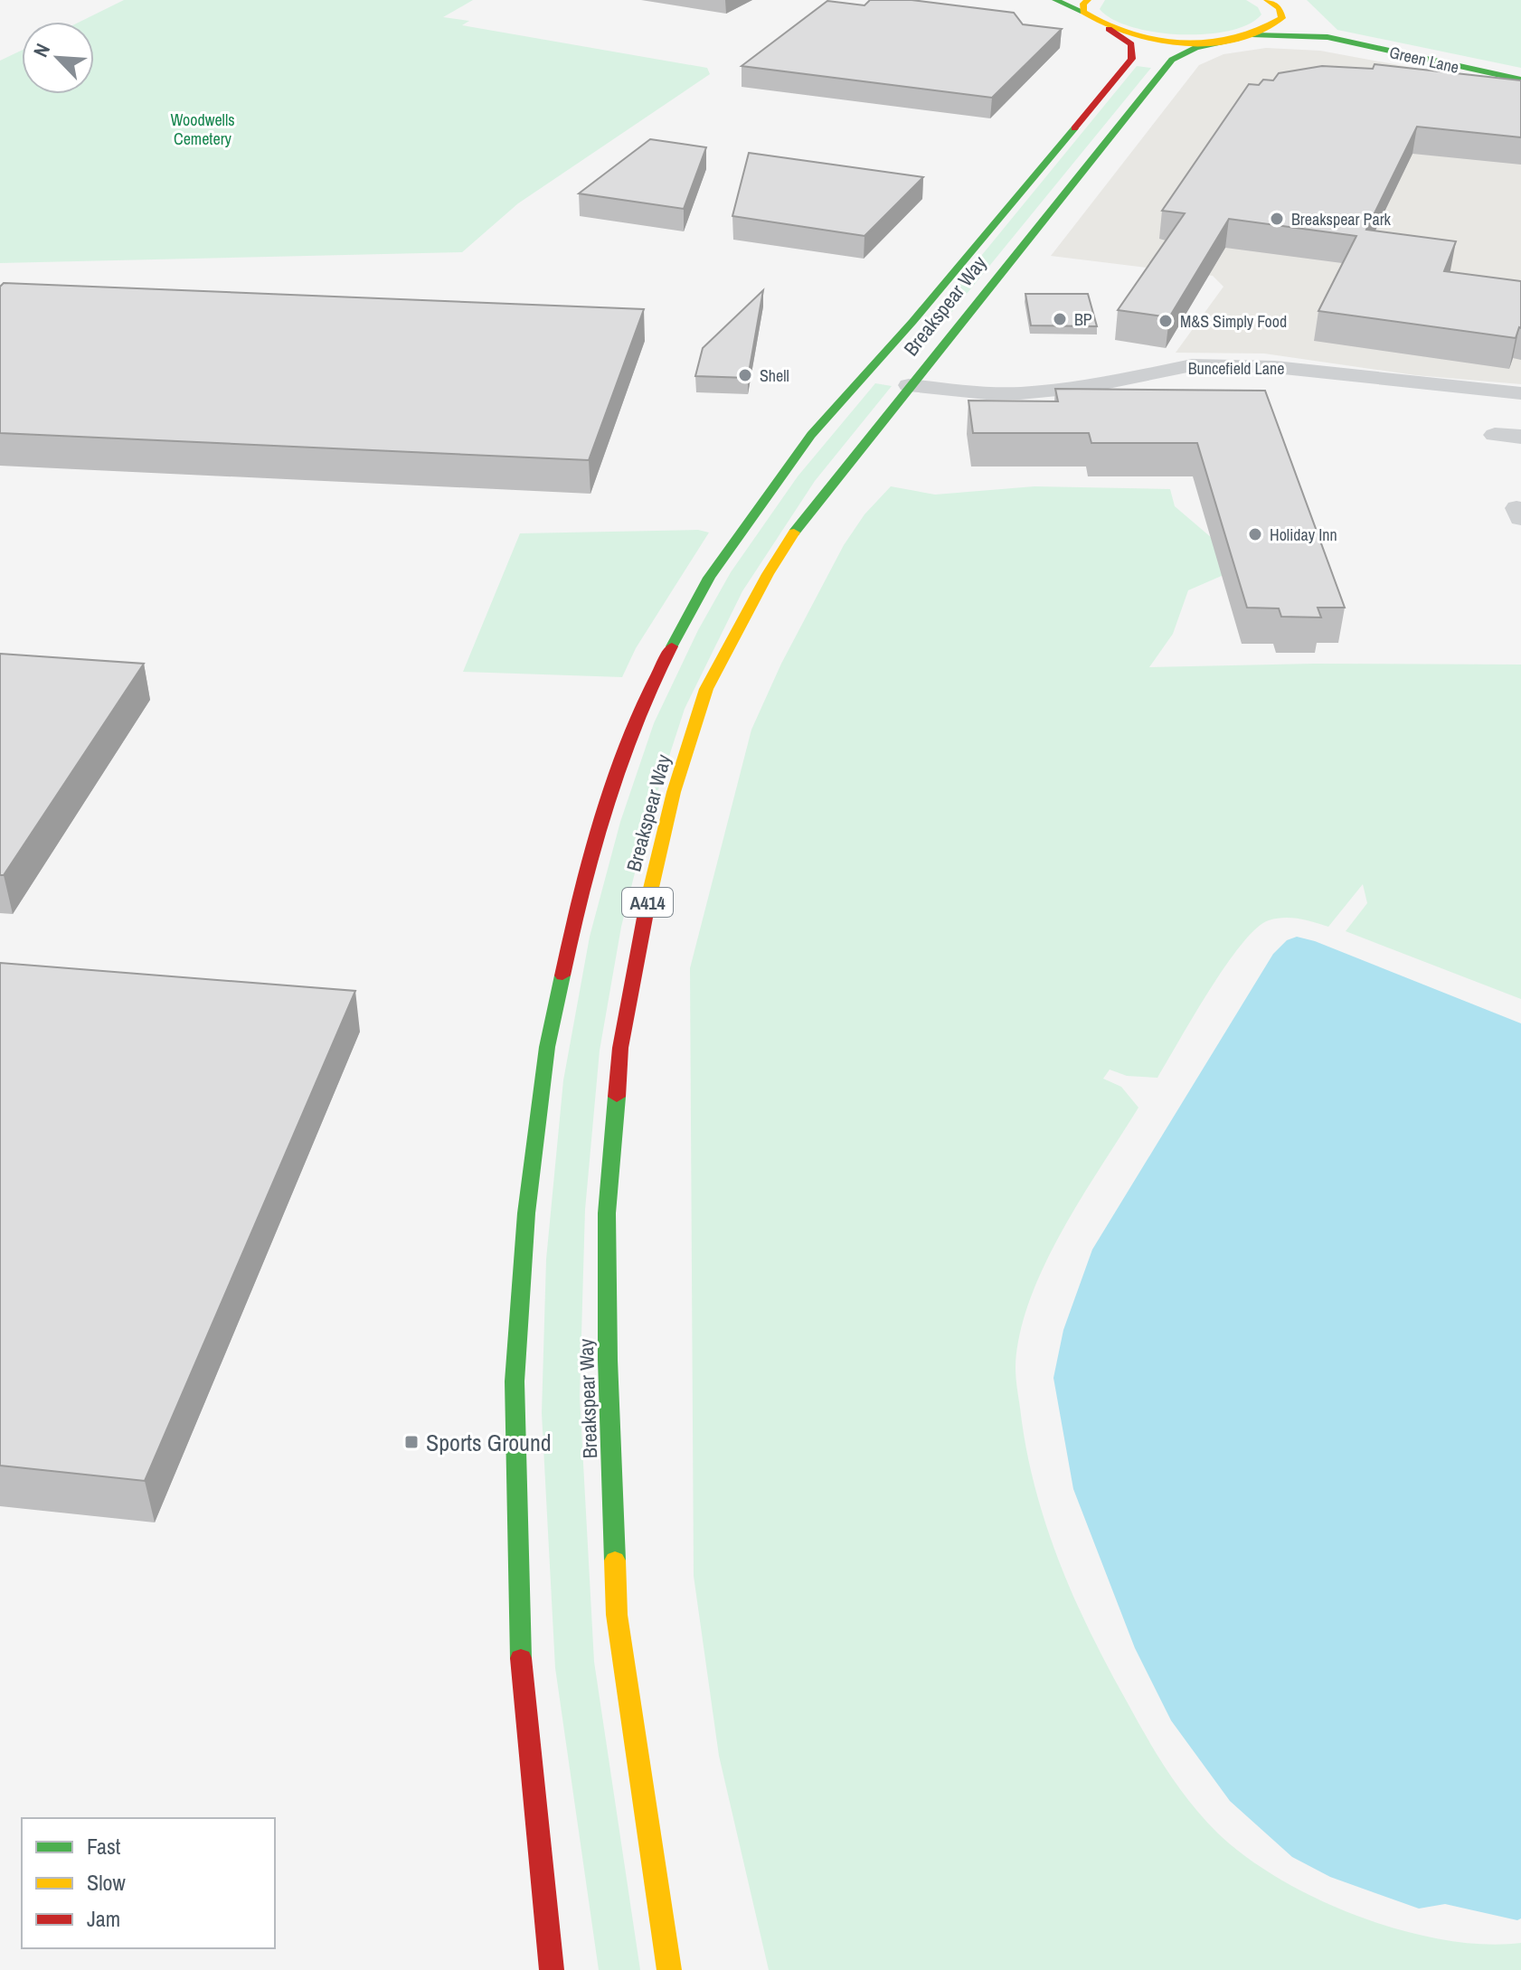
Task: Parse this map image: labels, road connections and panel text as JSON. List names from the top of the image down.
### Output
{
  "streets": {
    "main road": ["Green Lane", "Breakspear Way", "A414"],
    "street": ["Buncefield Lane"]
  },
  "crossings": [
    ["Green Lane", "Breakspear Way"],
    ["Breakspear Way", "Buncefield Lane"]
  ],
  "parks": ["Woodwells Cemetery"],
  "places": {
    "other": [
      "Breakspear Park",
      "BP",
      "M&S Simply Food",
      "Shell",
      "Holiday Inn"
    ],
    "transit": ["Sports Ground"]
  },
  "legend": ["Fast", "Slow", "Jam"],
  "north": "top left"
}
